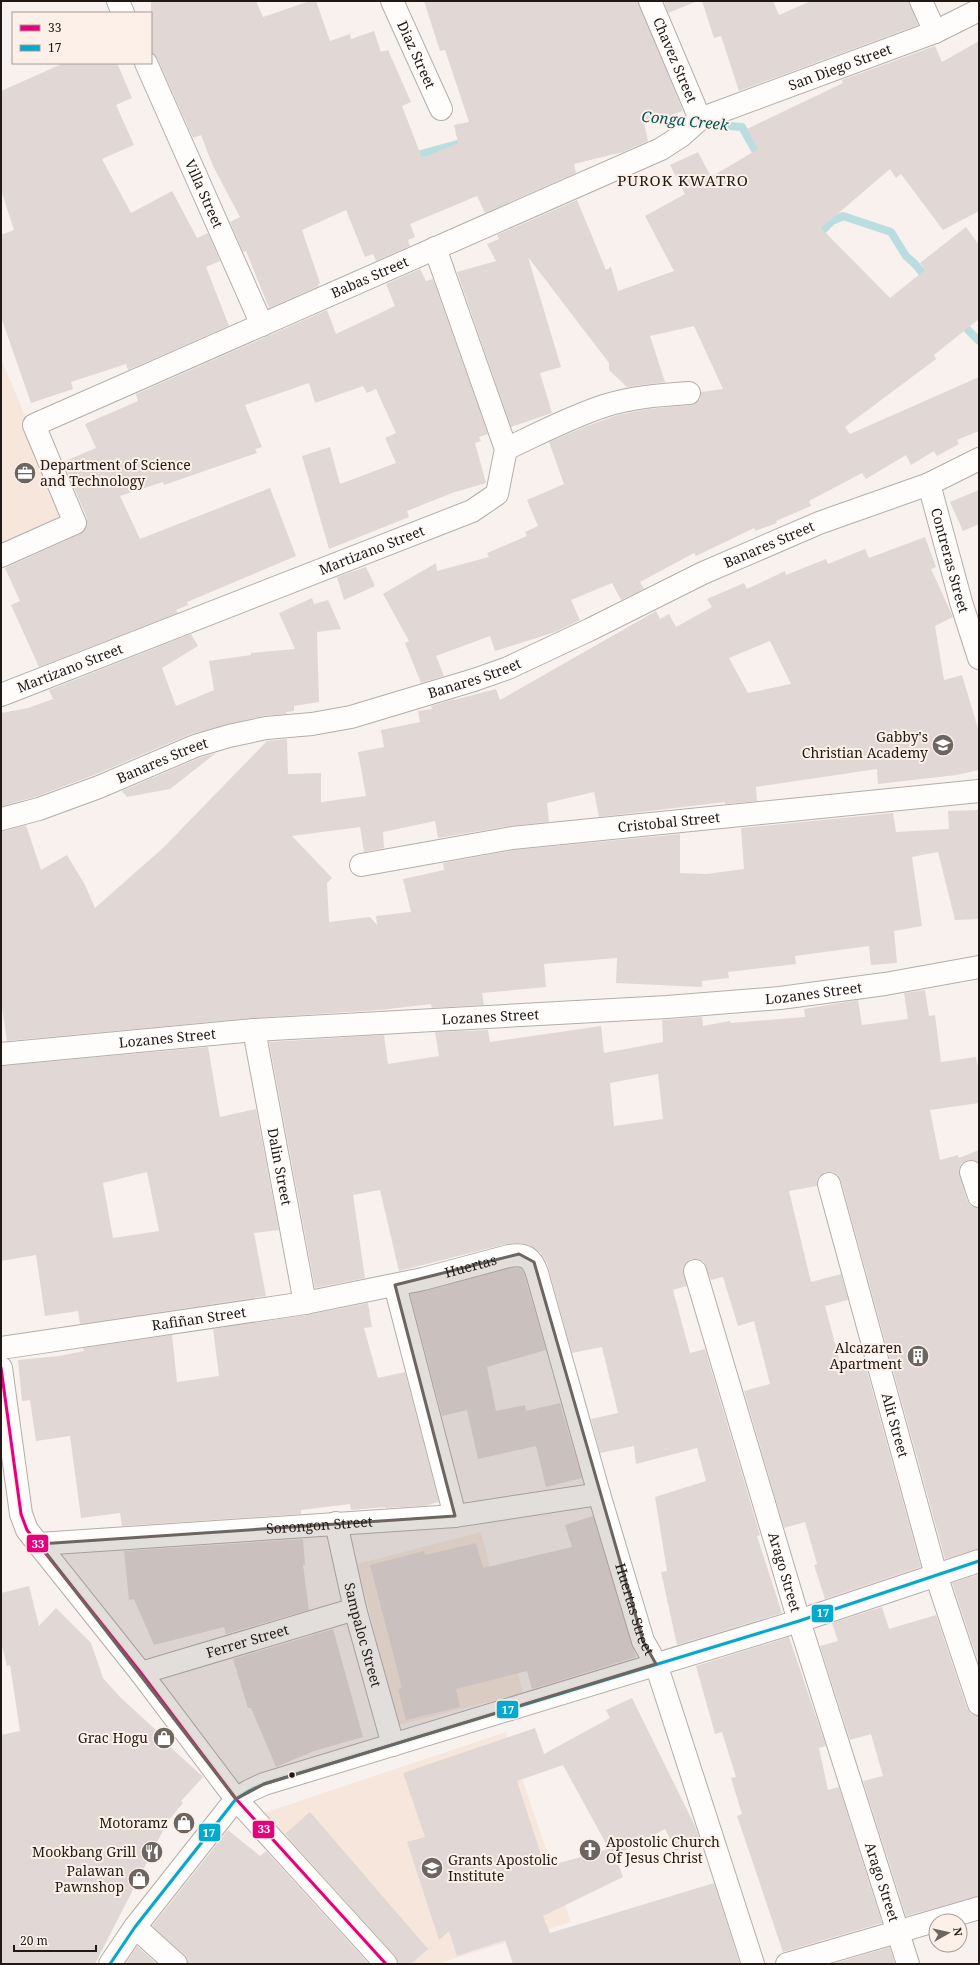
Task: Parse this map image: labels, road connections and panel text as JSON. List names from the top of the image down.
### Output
{
  "streets": {
    "street": [
      "Diaz Street",
      "Chavez Street",
      "San Diego Street",
      "Villa Street",
      "Babas Street",
      "Banares Street",
      "Martizano Street",
      "Contreras Street",
      "Cristobal Street",
      "Lozanes Street",
      "Dalin Street",
      "Huertas",
      "Rafiñan Street",
      "Alit Street",
      "Sorongon Street",
      "Arago Street",
      "Huertas Street",
      "Sampaloc Street",
      "Ferrer Street"
    ]
  },
  "crossings": [
    ["Chavez Street", "San Diego Street"],
    ["Chavez Street", "Babas Street"],
    ["San Diego Street", "Babas Street"],
    ["Villa Street", "Babas Street"],
    ["Banares Street", "Contreras Street"],
    ["Lozanes Street", "Dalin Street"],
    ["Dalin Street", "Rafiñan Street"],
    ["Huertas", "Rafiñan Street"],
    ["Huertas", "Huertas Street"],
    ["Sorongon Street", "Huertas Street"],
    ["Sorongon Street", "Sampaloc Street"],
    ["Sampaloc Street", "Ferrer Street"]
  ],
  "districts": ["PUROK KWATRO"],
  "water": ["Conga Creek"],
  "places": {
    "office": ["Department of Science and Technology"],
    "school or university": ["Gabby's Christian Academy", "Grants Apostolic Institute"],
    "building": ["Alcazaren Apartment"],
    "shop": ["Grac Hogu", "Motoramz", "Palawan Pawnshop"],
    "church": ["Apostolic Church Of Jesus Christ"],
    "restaurant": ["Mookbang Grill"]
  },
  "lines": ["transit line 33", "transit line 17"],
  "legend": ["33", "17"],
  "scale_bar": "20 m",
  "north": "right"
}
